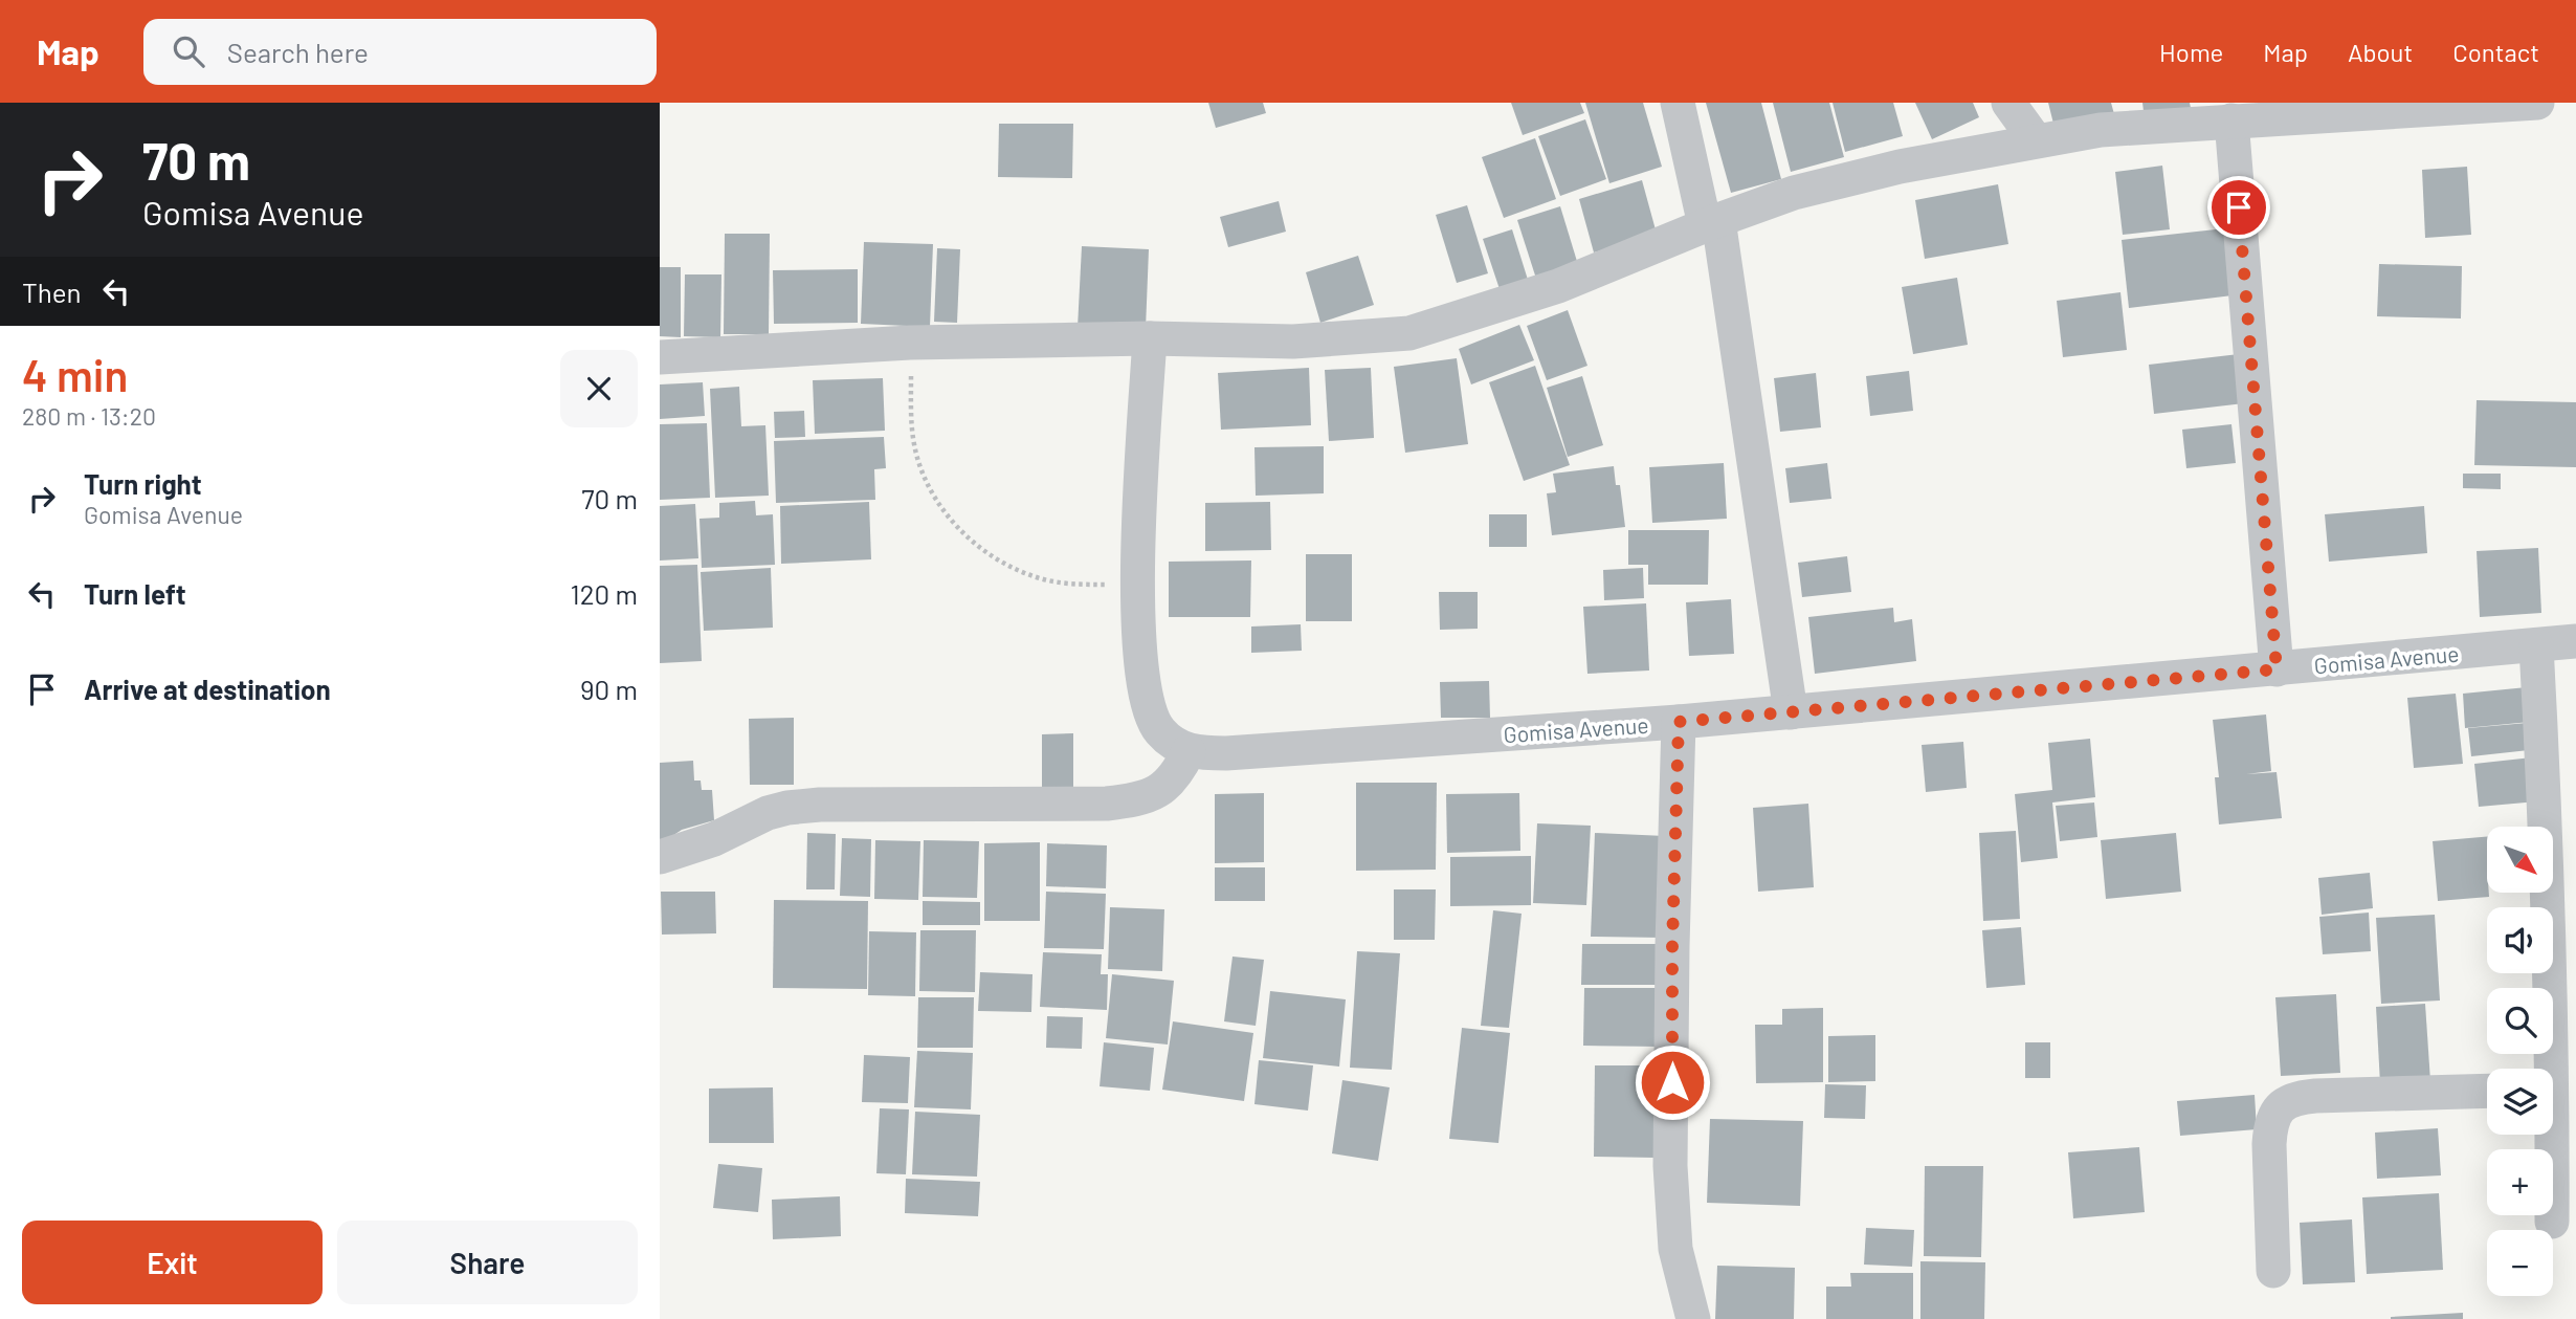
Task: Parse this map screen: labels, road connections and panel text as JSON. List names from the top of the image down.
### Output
{
  "streets": {
    "street": ["Gomisa Avenue"]
  },
  "north": "bottom right",
  "page": {
    "header": "Map",
    "search": "Search here",
    "nav": [
      "Home",
      "Map",
      "About",
      "Contact"
    ],
    "turn": ["70 m", "Gomisa Avenue"],
    "then": "Then",
    "heading": ["4 min", "280 m · 13:20"],
    "list": [
      {
        "name": "Turn right",
        "note": "Gomisa Avenue",
        "value": "70 m"
      },
      {
        "name": "Turn left",
        "value": "120 m"
      },
      {
        "name": "Arrive at destination",
        "value": "90 m"
      }
    ],
    "map_buttons": ["+", "−"],
    "buttons": ["Exit", "Share"]
  }
}
